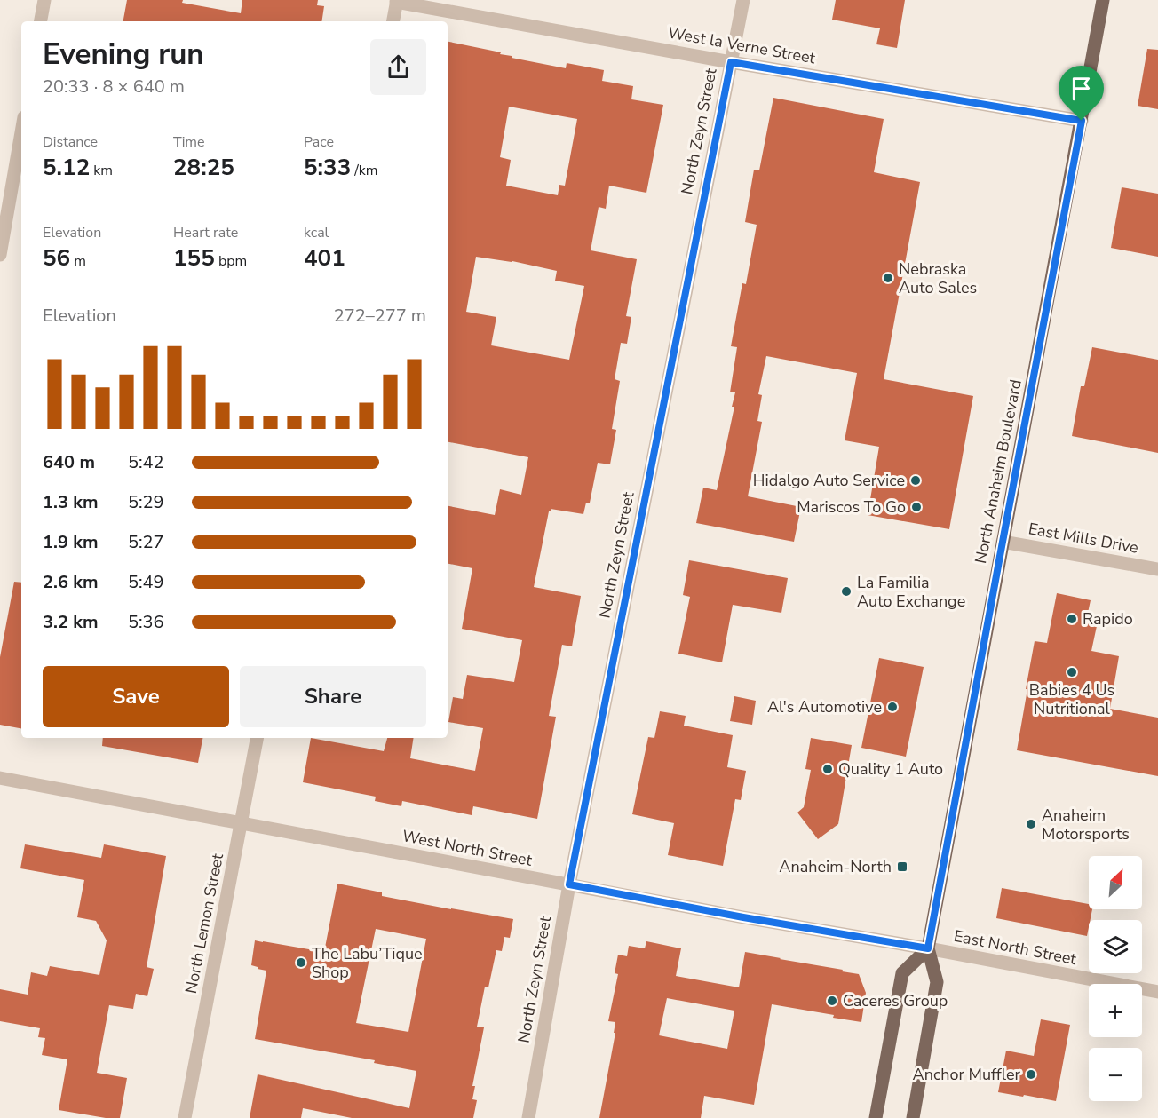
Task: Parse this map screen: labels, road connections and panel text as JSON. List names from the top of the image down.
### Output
{
  "streets": {
    "main road": ["North Anaheim Boulevard"],
    "street": [
      "West la Verne Street",
      "North Zeyn Street",
      "East Mills Drive",
      "West North Street",
      "North Lemon Street",
      "East North Street"
    ]
  },
  "crossings": [
    ["West la Verne Street", "North Zeyn Street"],
    ["West la Verne Street", "North Anaheim Boulevard"],
    ["North Zeyn Street", "West North Street"],
    ["North Anaheim Boulevard", "East Mills Drive"],
    ["North Anaheim Boulevard", "West North Street"],
    ["North Anaheim Boulevard", "East North Street"],
    ["West North Street", "North Lemon Street"],
    ["West North Street", "East North Street"]
  ],
  "places": {
    "other": [
      "Nebraska Auto Sales",
      "Hidalgo Auto Service",
      "Mariscos To Go",
      "La Familia Auto Exchange",
      "Rapido",
      "Babies 4 Us Nutritional",
      "Al's Automotive",
      "Quality 1 Auto",
      "Anaheim Motorsports",
      "The Labu’Tique Shop",
      "Caceres Group",
      "Anchor Muffler"
    ],
    "transit": ["Anaheim-North"]
  },
  "north": "top right",
  "page": {
    "heading": ["Evening run", "20:33 · 8 × 640 m"],
    "stats": [
      ["Distance", "5.12 km"],
      ["Time", "28:25"],
      ["Pace", "5:33 /km"],
      ["Elevation", "56 m"],
      ["Heart rate", "155 bpm"],
      ["kcal", "401"]
    ],
    "chart": ["Elevation", "272–277 m"],
    "list": [
      {
        "name": "640 m",
        "note": "5:42"
      },
      {
        "name": "1.3 km",
        "note": "5:29"
      },
      {
        "name": "1.9 km",
        "note": "5:27"
      },
      {
        "name": "2.6 km",
        "note": "5:49"
      },
      {
        "name": "3.2 km",
        "note": "5:36"
      }
    ],
    "buttons": ["Save", "Share"],
    "map_buttons": ["+", "−"]
  }
}
